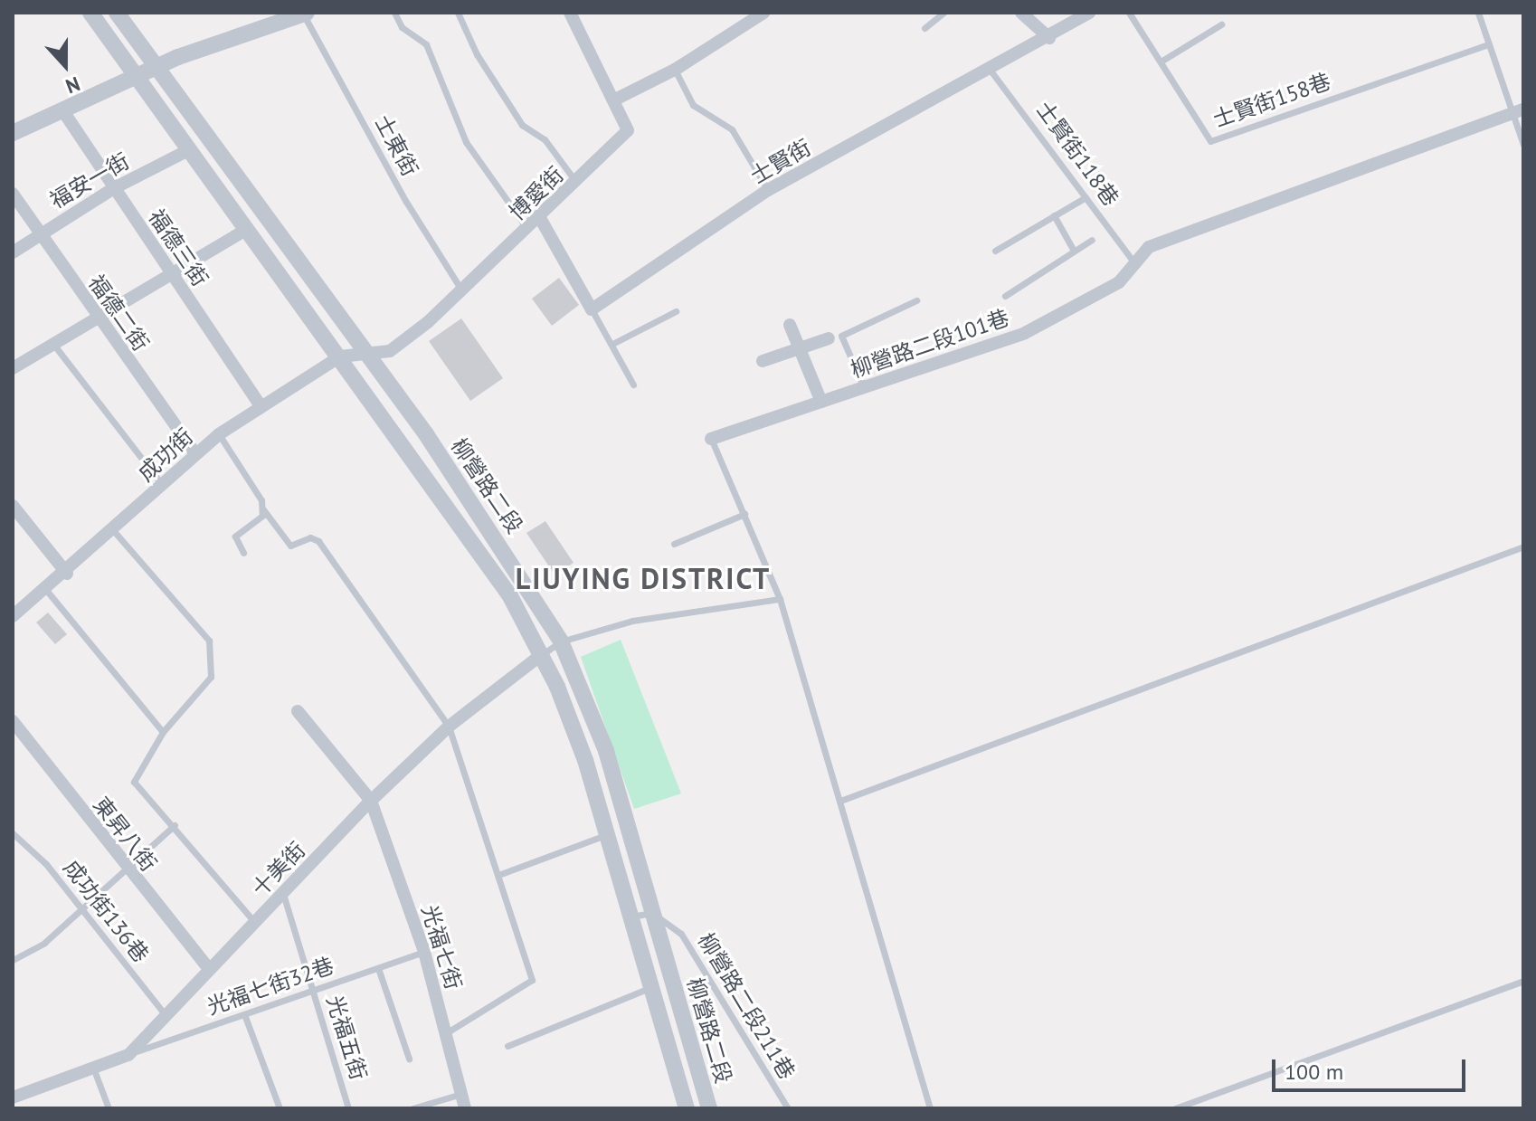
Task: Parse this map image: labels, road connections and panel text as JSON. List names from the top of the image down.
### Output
{
  "streets": {
    "street": [
      "士賢街",
      "福安一街",
      "博愛街",
      "福德三街",
      "福德二街",
      "柳營路二段101巷",
      "成功街",
      "柳營路二段",
      "東昇八街",
      "十美街",
      "光福七街"
    ],
    "lane": [
      "士賢街158巷",
      "士東街",
      "士賢街118巷",
      "成功街136巷",
      "光福七街32巷",
      "柳營路二段211巷",
      "光福五街"
    ]
  },
  "crossings": [
    ["士東街", "博愛街"],
    ["士賢街118巷", "士賢街"],
    ["士賢街118巷", "柳營路二段101巷"],
    ["福安一街", "福德三街"],
    ["福安一街", "福德二街"],
    ["福安一街", "柳營路二段"],
    ["博愛街", "成功街"],
    ["博愛街", "柳營路二段"],
    ["福德三街", "成功街"],
    ["福德二街", "成功街"],
    ["成功街", "柳營路二段"],
    ["柳營路二段", "十美街"],
    ["柳營路二段", "柳營路二段211巷"],
    ["東昇八街", "十美街"],
    ["十美街", "成功街136巷"],
    ["十美街", "光福七街"],
    ["十美街", "光福七街32巷"],
    ["十美街", "光福五街"],
    ["光福七街", "光福七街32巷"],
    ["光福七街32巷", "光福五街"]
  ],
  "districts": ["LIUYING DISTRICT"],
  "scale_bar": "100 m",
  "north": "bottom"
}
